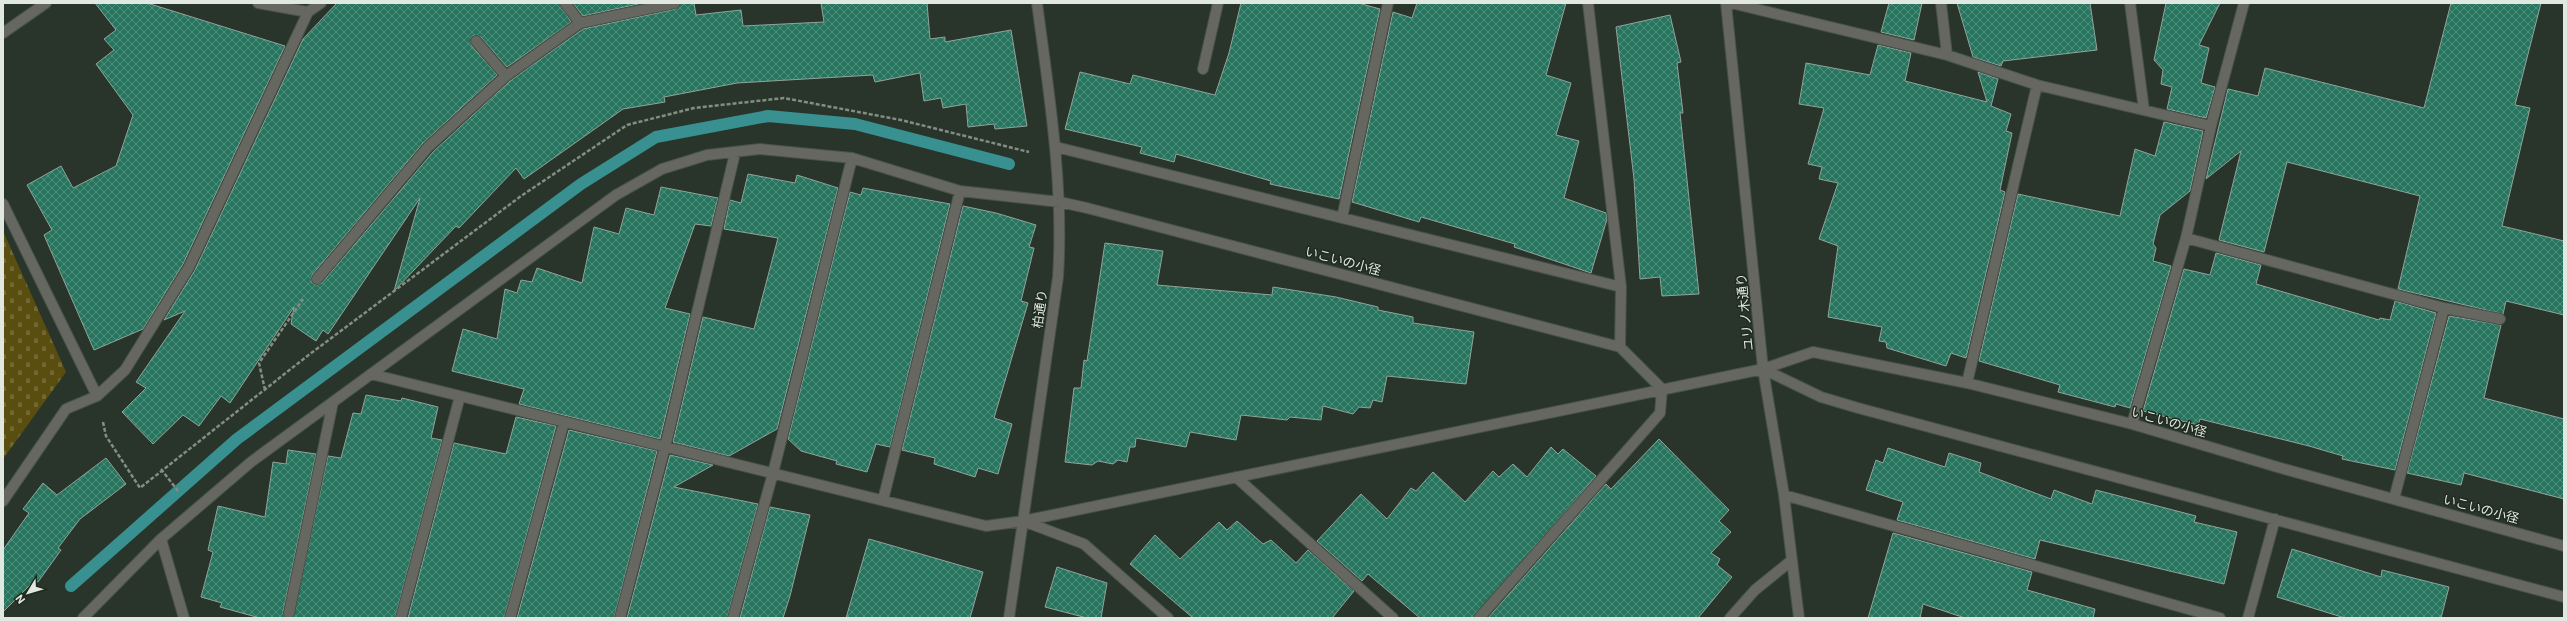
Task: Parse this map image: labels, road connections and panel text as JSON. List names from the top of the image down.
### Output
{
  "streets": {
    "street": ["いこいの小径", "柏通り", "ユリノ木通り"]
  },
  "crossings": [
    ["いこいの小径", "柏通り"],
    ["いこいの小径", "ユリノ木通り"]
  ],
  "north": "bottom left"
}
